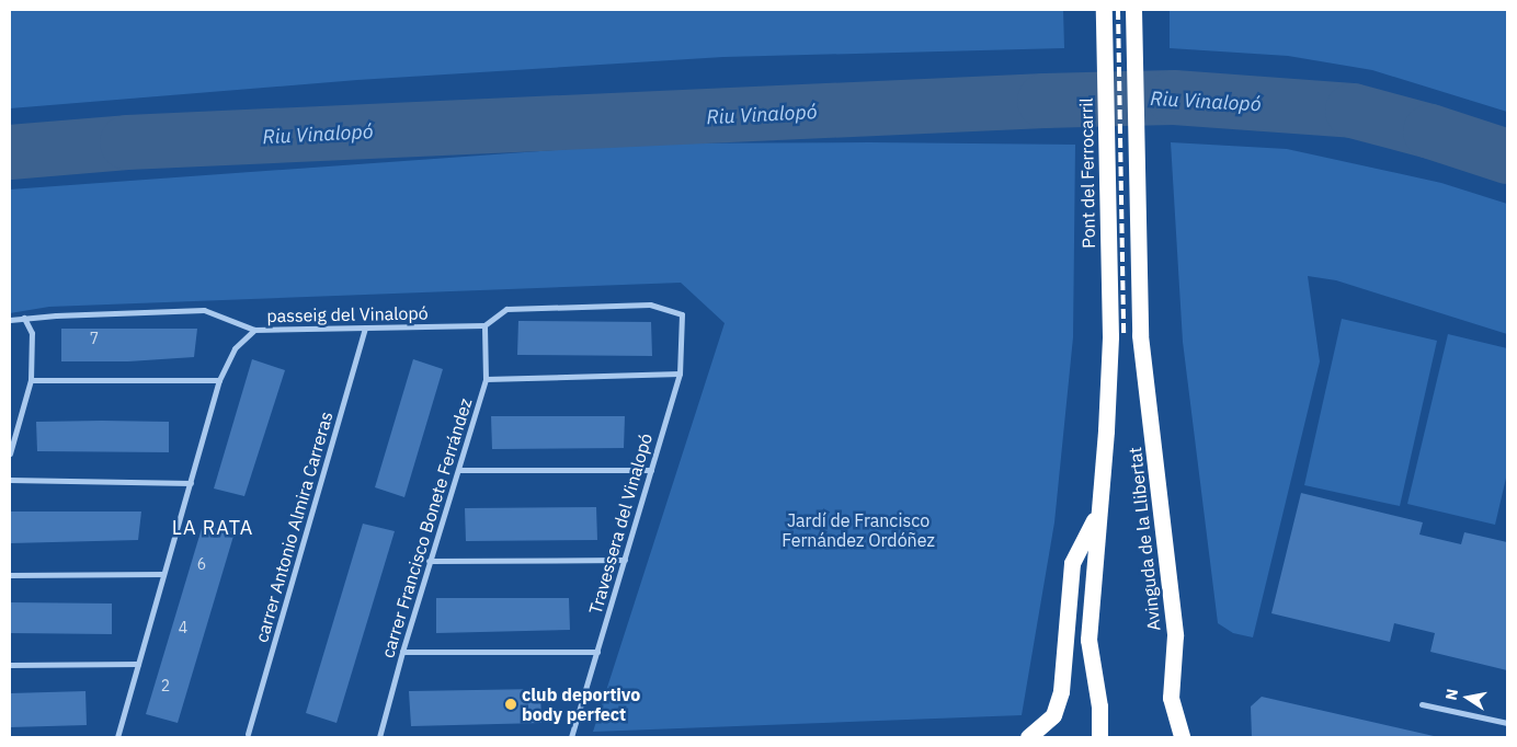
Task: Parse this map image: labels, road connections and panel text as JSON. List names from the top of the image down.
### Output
{
  "streets": {
    "highway": ["Pont del Ferrocarril", "Avinguda de la Llibertat"],
    "street": [
      "passeig del Vinalopó",
      "Travessera del Vinalopó",
      "carrer Antonio Almira Carreras",
      "carrer Francisco Bonete Ferrández"
    ]
  },
  "crossings": [
    ["Pont del Ferrocarril", "Avinguda de la Llibertat"],
    ["passeig del Vinalopó", "Travessera del Vinalopó"],
    ["passeig del Vinalopó", "carrer Antonio Almira Carreras"],
    ["passeig del Vinalopó", "carrer Francisco Bonete Ferrández"],
    ["Travessera del Vinalopó", "carrer Francisco Bonete Ferrández"]
  ],
  "districts": ["LA RATA"],
  "water": ["Riu Vinalopó"],
  "parks": ["Jardí de Francisco Fernández Ordóñez"],
  "places": ["club deportivo body perfect"],
  "house_numbers": [
    "7",
    "6",
    "4",
    "2"
  ],
  "north": "left"
}
